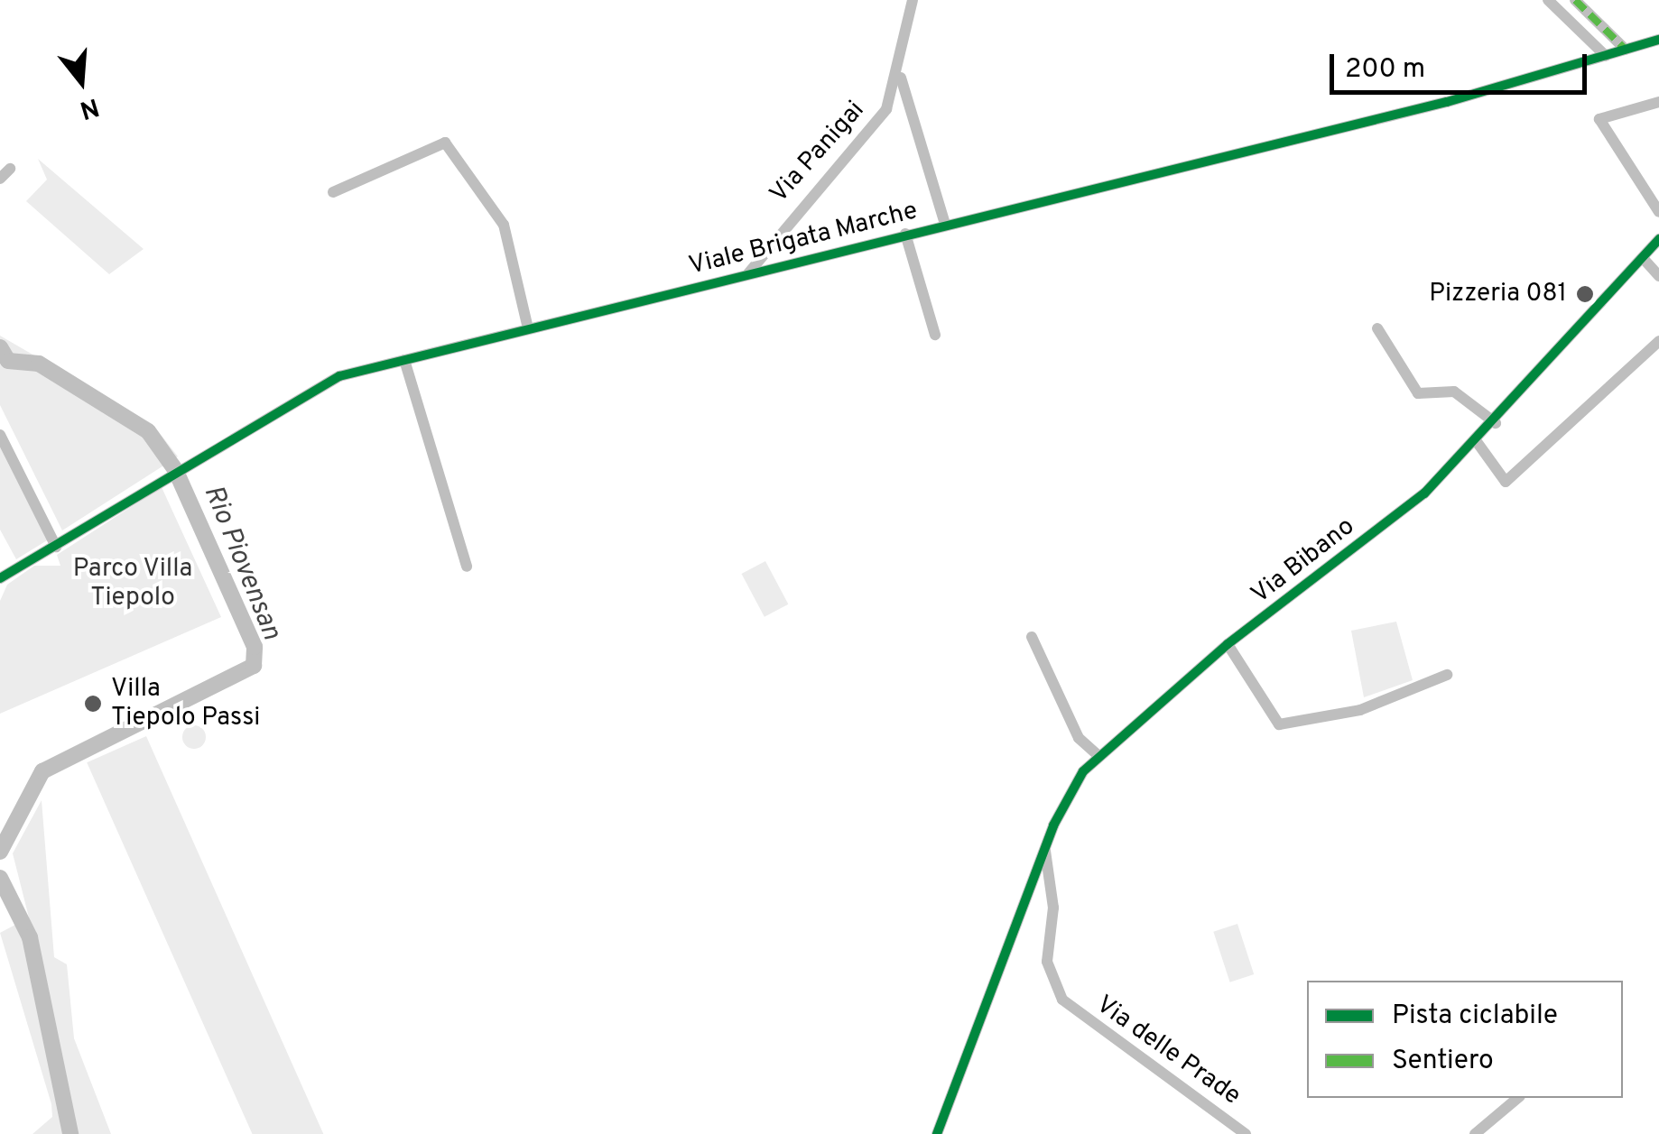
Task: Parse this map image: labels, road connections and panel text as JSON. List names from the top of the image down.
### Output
{
  "streets": {
    "street": [
      "Via Panigai",
      "Viale Brigata Marche",
      "Via Bibano",
      "Via delle Prade"
    ]
  },
  "crossings": [
    ["Via Panigai", "Viale Brigata Marche"],
    ["Via Bibano", "Via delle Prade"]
  ],
  "water": ["Rio Piovensan"],
  "parks": ["Parco Villa Tiepolo"],
  "places": ["Pizzeria 081", "Villa Tiepolo Passi"],
  "legend": ["Pista ciclabile", "Sentiero"],
  "scale_bar": "200 m",
  "north": "bottom"
}
